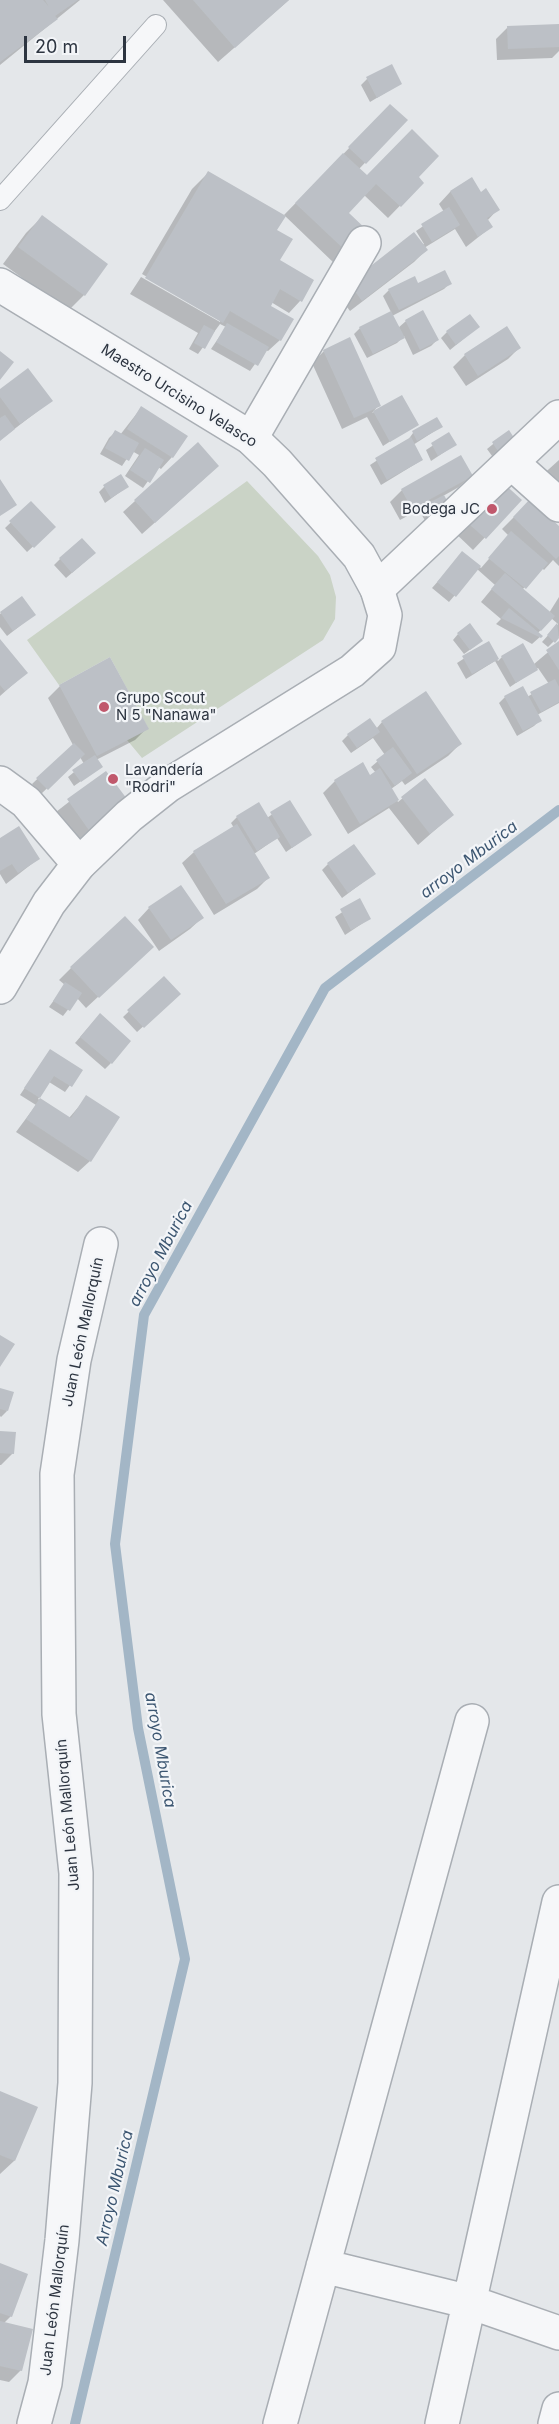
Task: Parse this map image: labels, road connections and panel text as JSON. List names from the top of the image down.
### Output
{
  "streets": {
    "street": ["Maestro Urcisino Velasco", "Juan León Mallorquín"]
  },
  "water": ["arroyo Mburica", "Arroyo Mburica"],
  "places": ["Bodega JC", "Grupo Scout N 5 \"Nanawa\"", "Lavandería \"Rodri\""],
  "scale_bar": "20 m"
}
